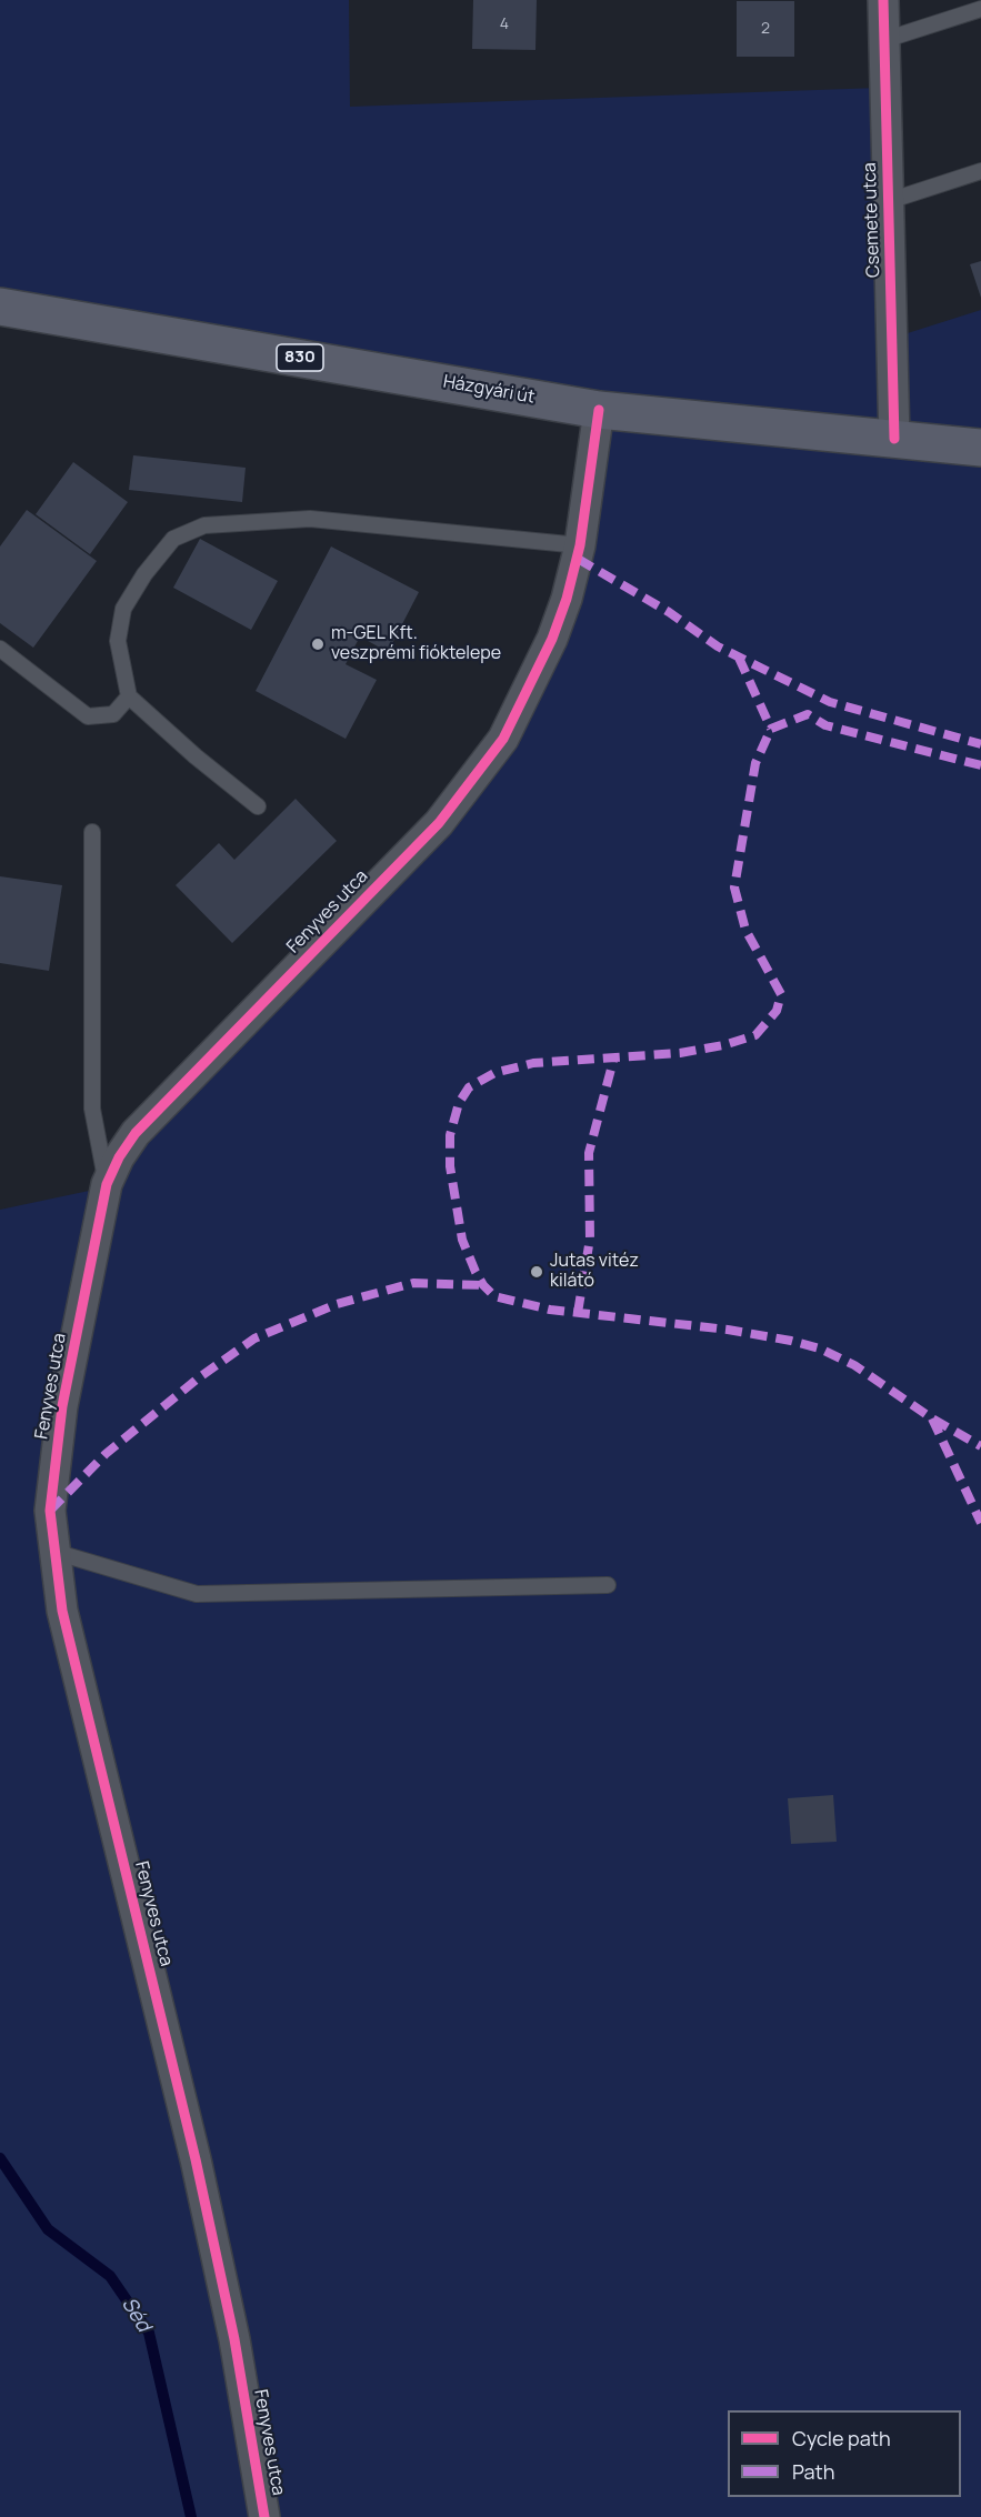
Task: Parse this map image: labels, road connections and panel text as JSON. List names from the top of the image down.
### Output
{
  "streets": {
    "main road": ["830", "Házgyári út"],
    "street": ["Csemete utca", "Fenyves utca"]
  },
  "crossings": [
    ["Csemete utca", "Házgyári út"],
    ["Házgyári út", "Fenyves utca"]
  ],
  "water": ["Séd"],
  "places": ["m-GEL Kft. veszprémi fióktelepe", "Jutas vitéz kilátó"],
  "house_numbers": ["4", "2"],
  "legend": ["Cycle path", "Path"]
}
